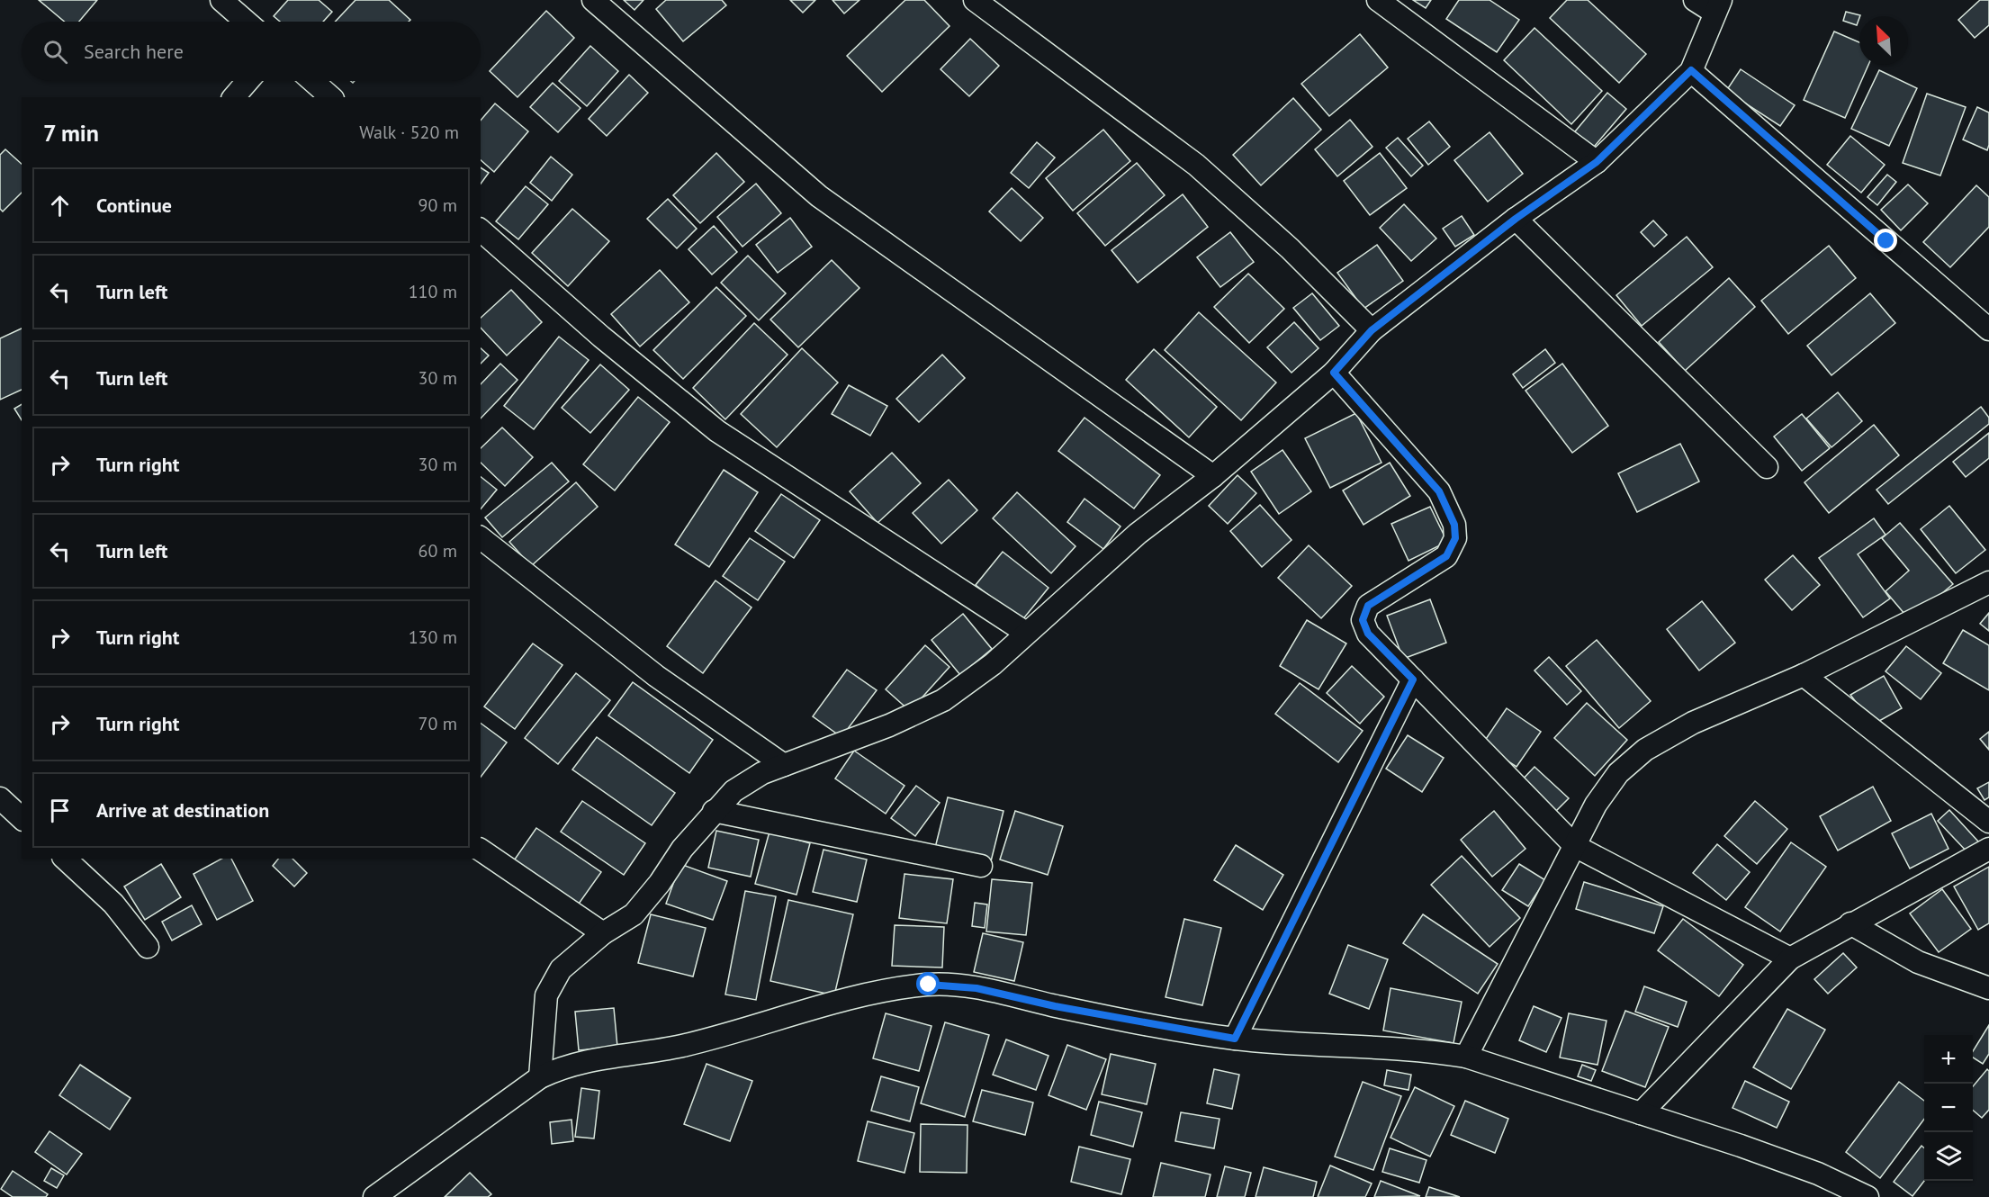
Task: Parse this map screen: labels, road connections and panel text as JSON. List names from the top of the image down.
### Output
{
  "north": "top left",
  "page": {
    "search": "Search here",
    "heading": ["7 min", "Walk · 520 m"],
    "list": [
      ["Continue", "90 m"],
      ["Turn left", "110 m"],
      ["Turn left", "30 m"],
      ["Turn right", "30 m"],
      ["Turn left", "60 m"],
      ["Turn right", "130 m"],
      ["Turn right", "70 m"],
      "Arrive at destination"
    ],
    "map_buttons": ["+", "−"]
  }
}
